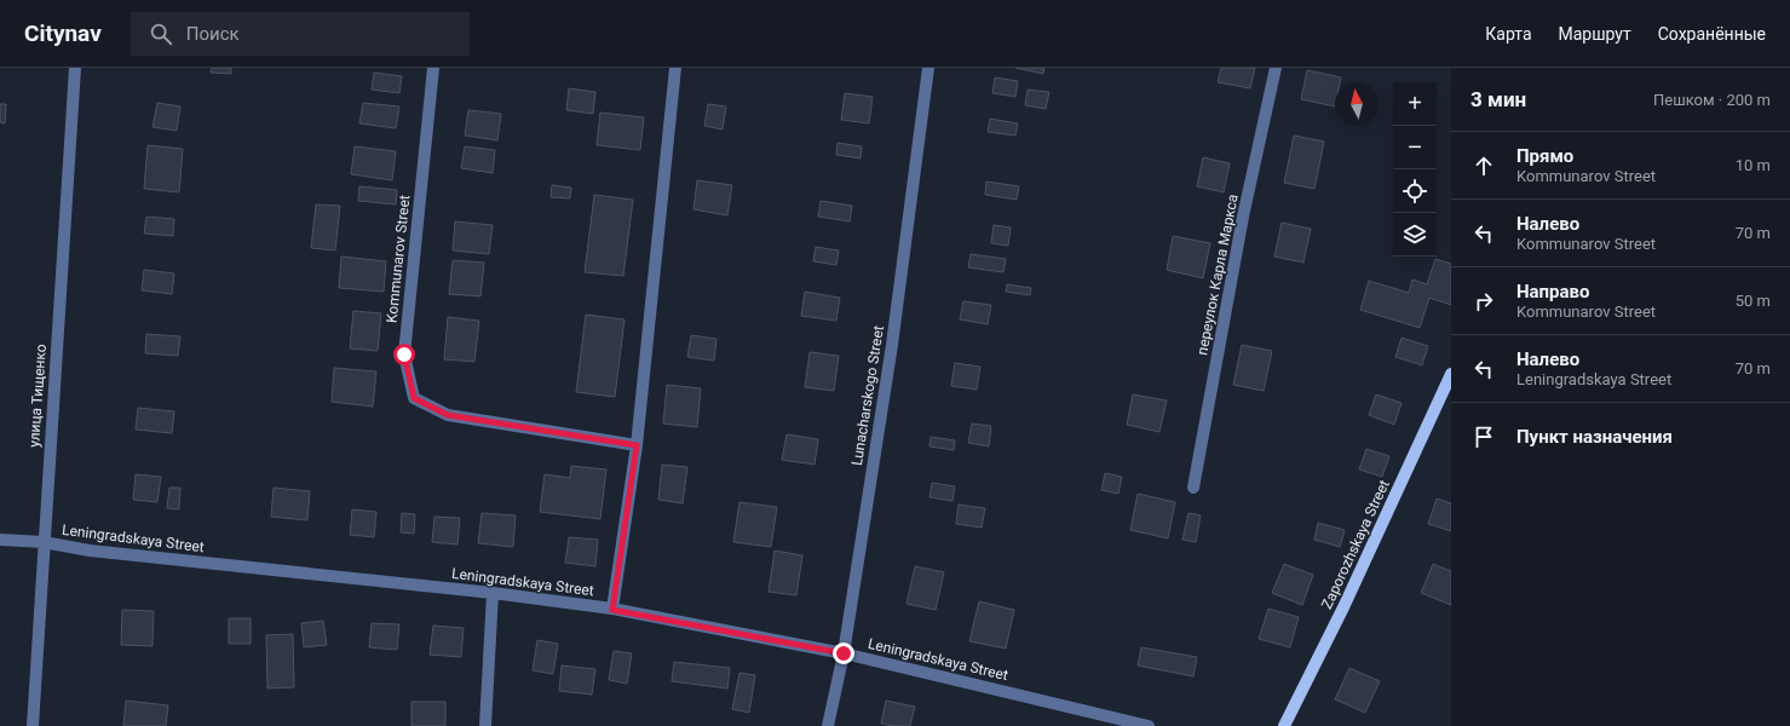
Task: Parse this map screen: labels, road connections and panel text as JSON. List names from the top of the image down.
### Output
{
  "streets": {
    "main road": ["Zaporozhskaya Street"],
    "street": [
      "Kommunarov Street",
      "переулок Карла Маркса",
      "улица Тищенко",
      "Lunacharskogo Street",
      "Leningradskaya Street"
    ]
  },
  "crossings": [
    ["улица Тищенко", "Leningradskaya Street"],
    ["Lunacharskogo Street", "Leningradskaya Street"]
  ],
  "north": "top",
  "page": {
    "header": "Citynav",
    "search": "Поиск",
    "nav": ["Карта", "Маршрут", "Сохранённые"],
    "heading": ["3 мин", "Пешком · 200 m"],
    "map_buttons": ["+", "−"],
    "list": [
      ["Прямо", "Kommunarov Street", "10 m"],
      ["Налево", "Kommunarov Street", "70 m"],
      ["Направо", "Kommunarov Street", "50 m"],
      ["Налево", "Leningradskaya Street", "70 m"],
      "Пункт назначения"
    ]
  }
}
